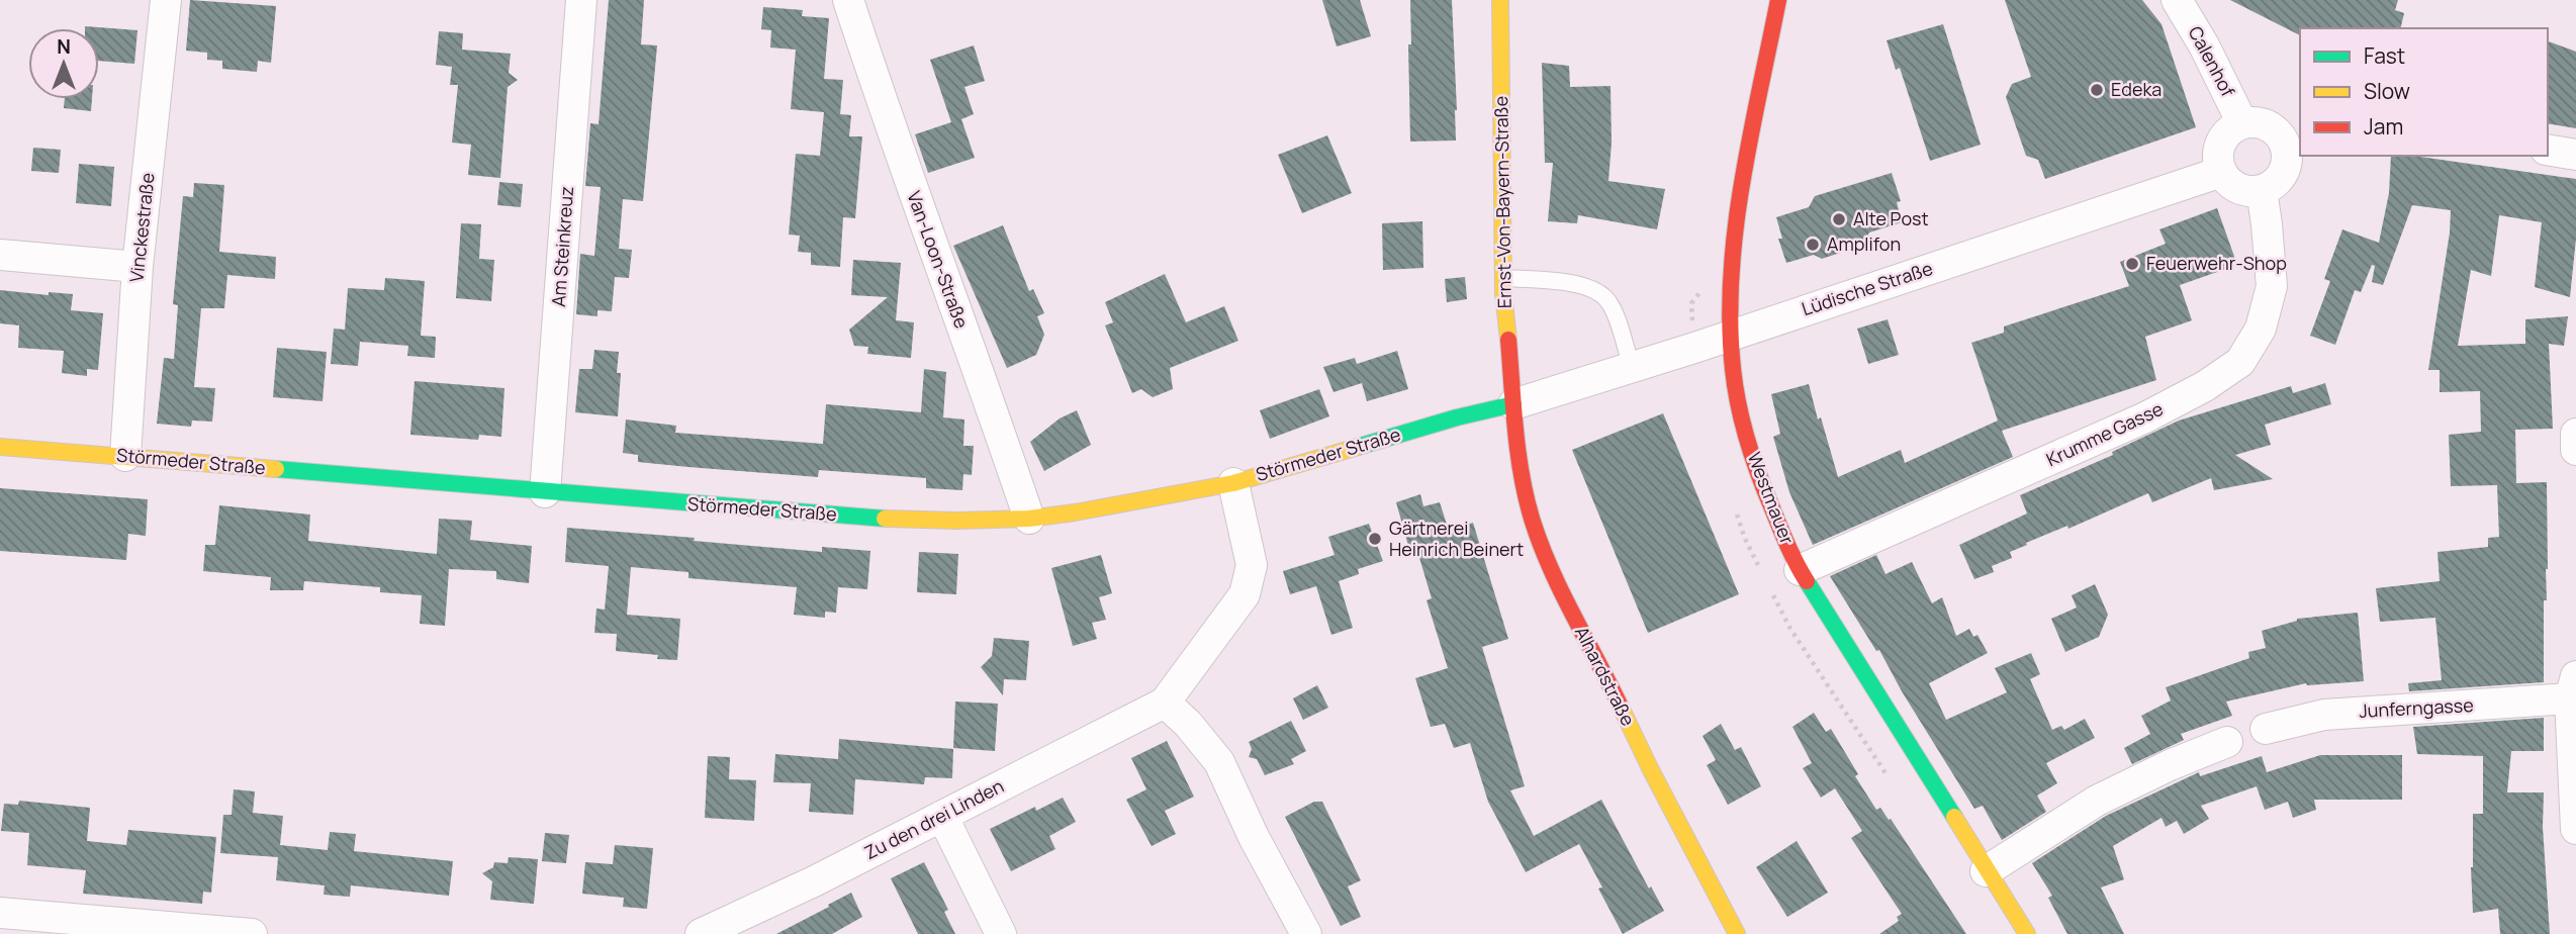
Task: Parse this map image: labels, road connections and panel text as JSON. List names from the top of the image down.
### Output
{
  "streets": {
    "main road": [
      "Ernst-Von-Bayern-Straße",
      "Störmeder Straße",
      "Westmauer",
      "Alhardstraße"
    ],
    "street": [
      "Calenhof",
      "Vinckestraße",
      "Am Steinkreuz",
      "Van-Loon-Straße",
      "Lüdische Straße",
      "Krumme Gasse",
      "Junferngasse",
      "Zu den drei Linden"
    ]
  },
  "crossings": [
    ["Calenhof", "Lüdische Straße"],
    ["Calenhof", "Krumme Gasse"],
    ["Ernst-Von-Bayern-Straße", "Lüdische Straße"],
    ["Ernst-Von-Bayern-Straße", "Störmeder Straße"],
    ["Ernst-Von-Bayern-Straße", "Alhardstraße"],
    ["Vinckestraße", "Störmeder Straße"],
    ["Am Steinkreuz", "Störmeder Straße"],
    ["Van-Loon-Straße", "Störmeder Straße"],
    ["Lüdische Straße", "Krumme Gasse"],
    ["Lüdische Straße", "Störmeder Straße"],
    ["Lüdische Straße", "Westmauer"],
    ["Lüdische Straße", "Alhardstraße"],
    ["Krumme Gasse", "Westmauer"],
    ["Störmeder Straße", "Alhardstraße"],
    ["Störmeder Straße", "Zu den drei Linden"]
  ],
  "places": [
    "Edeka",
    "Alte Post",
    "Amplifon",
    "Feuerwehr-Shop",
    "Gärtnerei Heinrich Beinert"
  ],
  "legend": ["Fast", "Slow", "Jam"],
  "north": "top"
}
